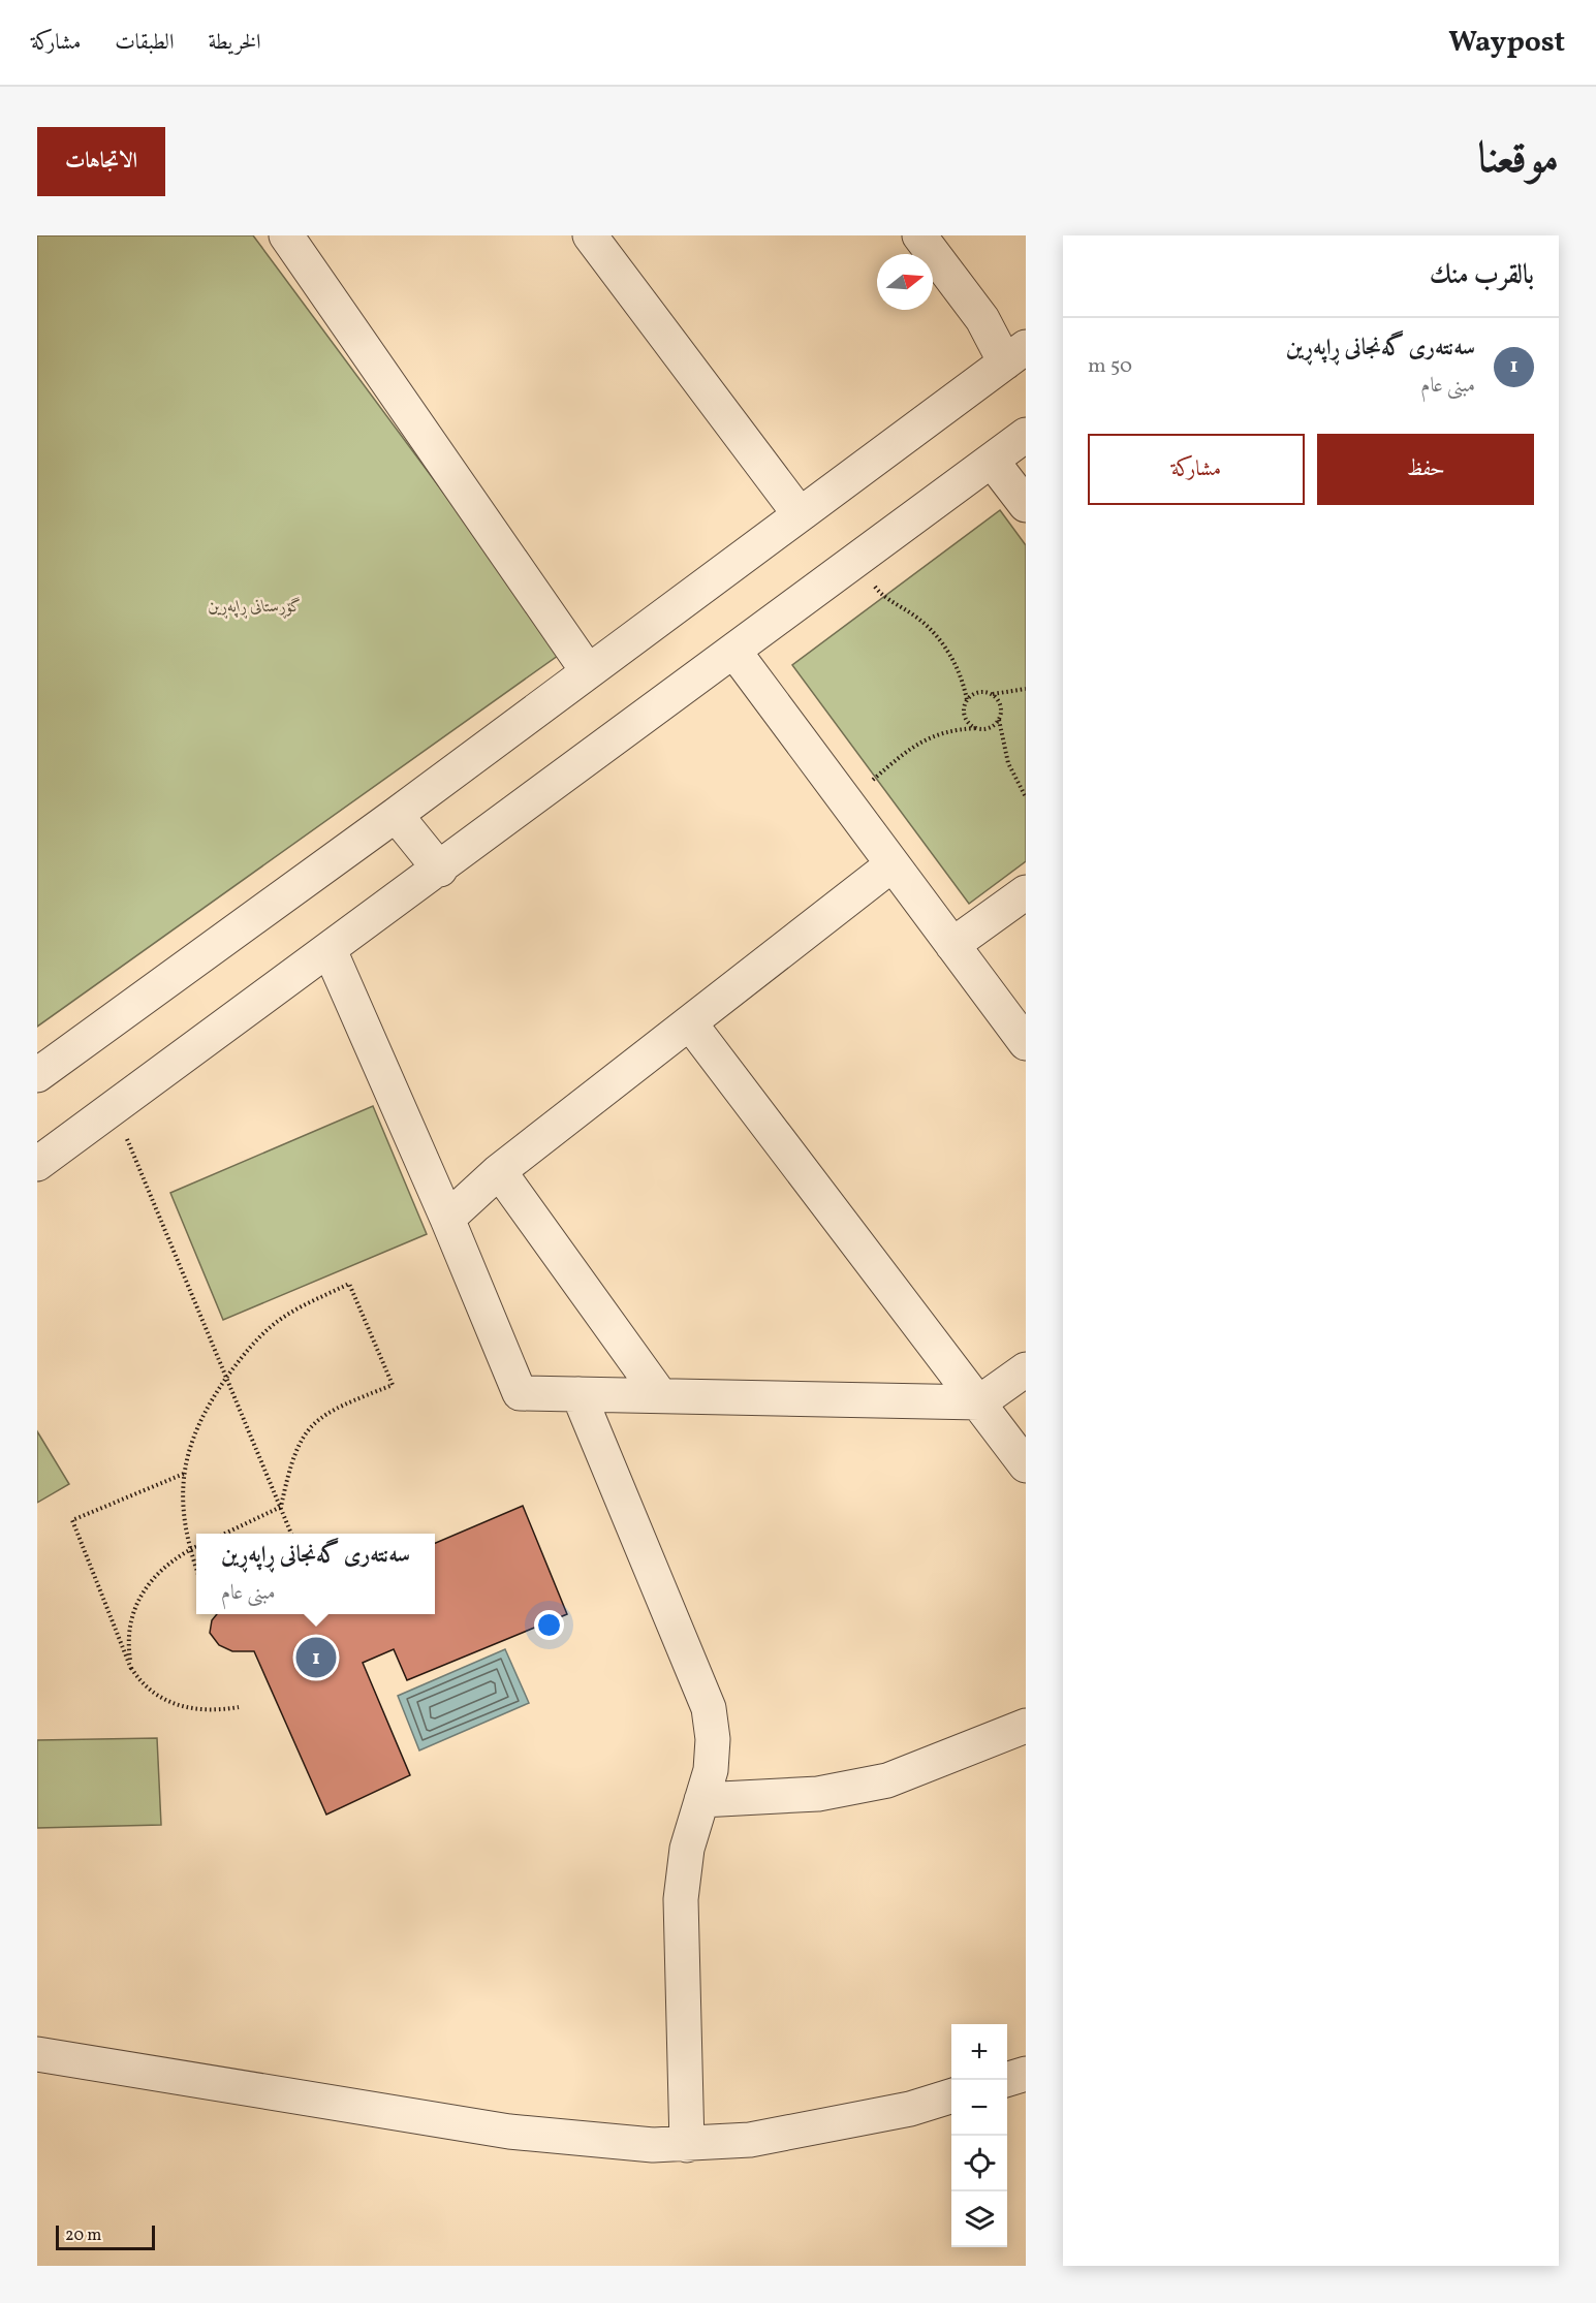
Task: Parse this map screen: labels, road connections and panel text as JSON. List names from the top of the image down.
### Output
{
  "parks": ["گۆڕستانی ڕاپەڕین"],
  "scale_bar": "20 m",
  "north": "right",
  "page": {
    "header": "Waypost",
    "nav": ["الخريطة", "الطبقات", "مشاركة"],
    "title": "موقعنا",
    "buttons": [
      "الاتجاهات",
      ["حفظ", "مشاركة"]
    ],
    "heading": "بالقرب منك",
    "list": [
      {
        "mark": "1",
        "name": "سەنتەری گەنجانی ڕاپەڕین",
        "note": "مبنى عام",
        "value": "50 m"
      }
    ],
    "popup": ["سەنتەری گەنجانی ڕاپەڕین", "مبنى عام"],
    "pins": "1",
    "map_buttons": ["+", "−"],
    "scale": "20 m"
  }
}
